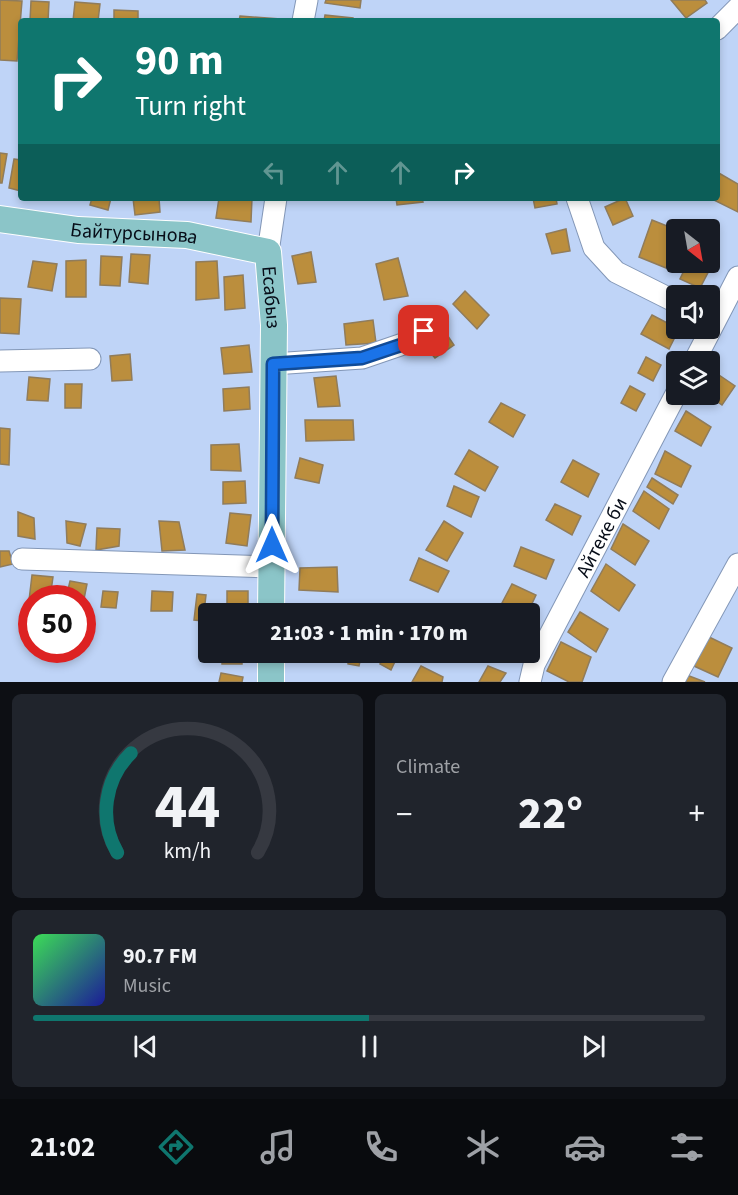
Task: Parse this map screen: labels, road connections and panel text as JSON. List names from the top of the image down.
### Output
{
  "streets": {
    "main road": ["Байтурсынова", "Есабыз"],
    "street": ["Айтеке би"]
  },
  "crossings": [
    ["Байтурсынова", "Есабыз"]
  ],
  "north": "bottom right",
  "page": {
    "turn": ["90 m", "Turn right"],
    "limit": "50",
    "trip": "21:03 · 1 min · 170 m",
    "tile": "Climate",
    "heat": ["−", "22°", "+"],
    "song": ["90.7 FM", "Music"],
    "tabs": "21:02",
    "gauge": ["44", "km/h"]
  }
}
